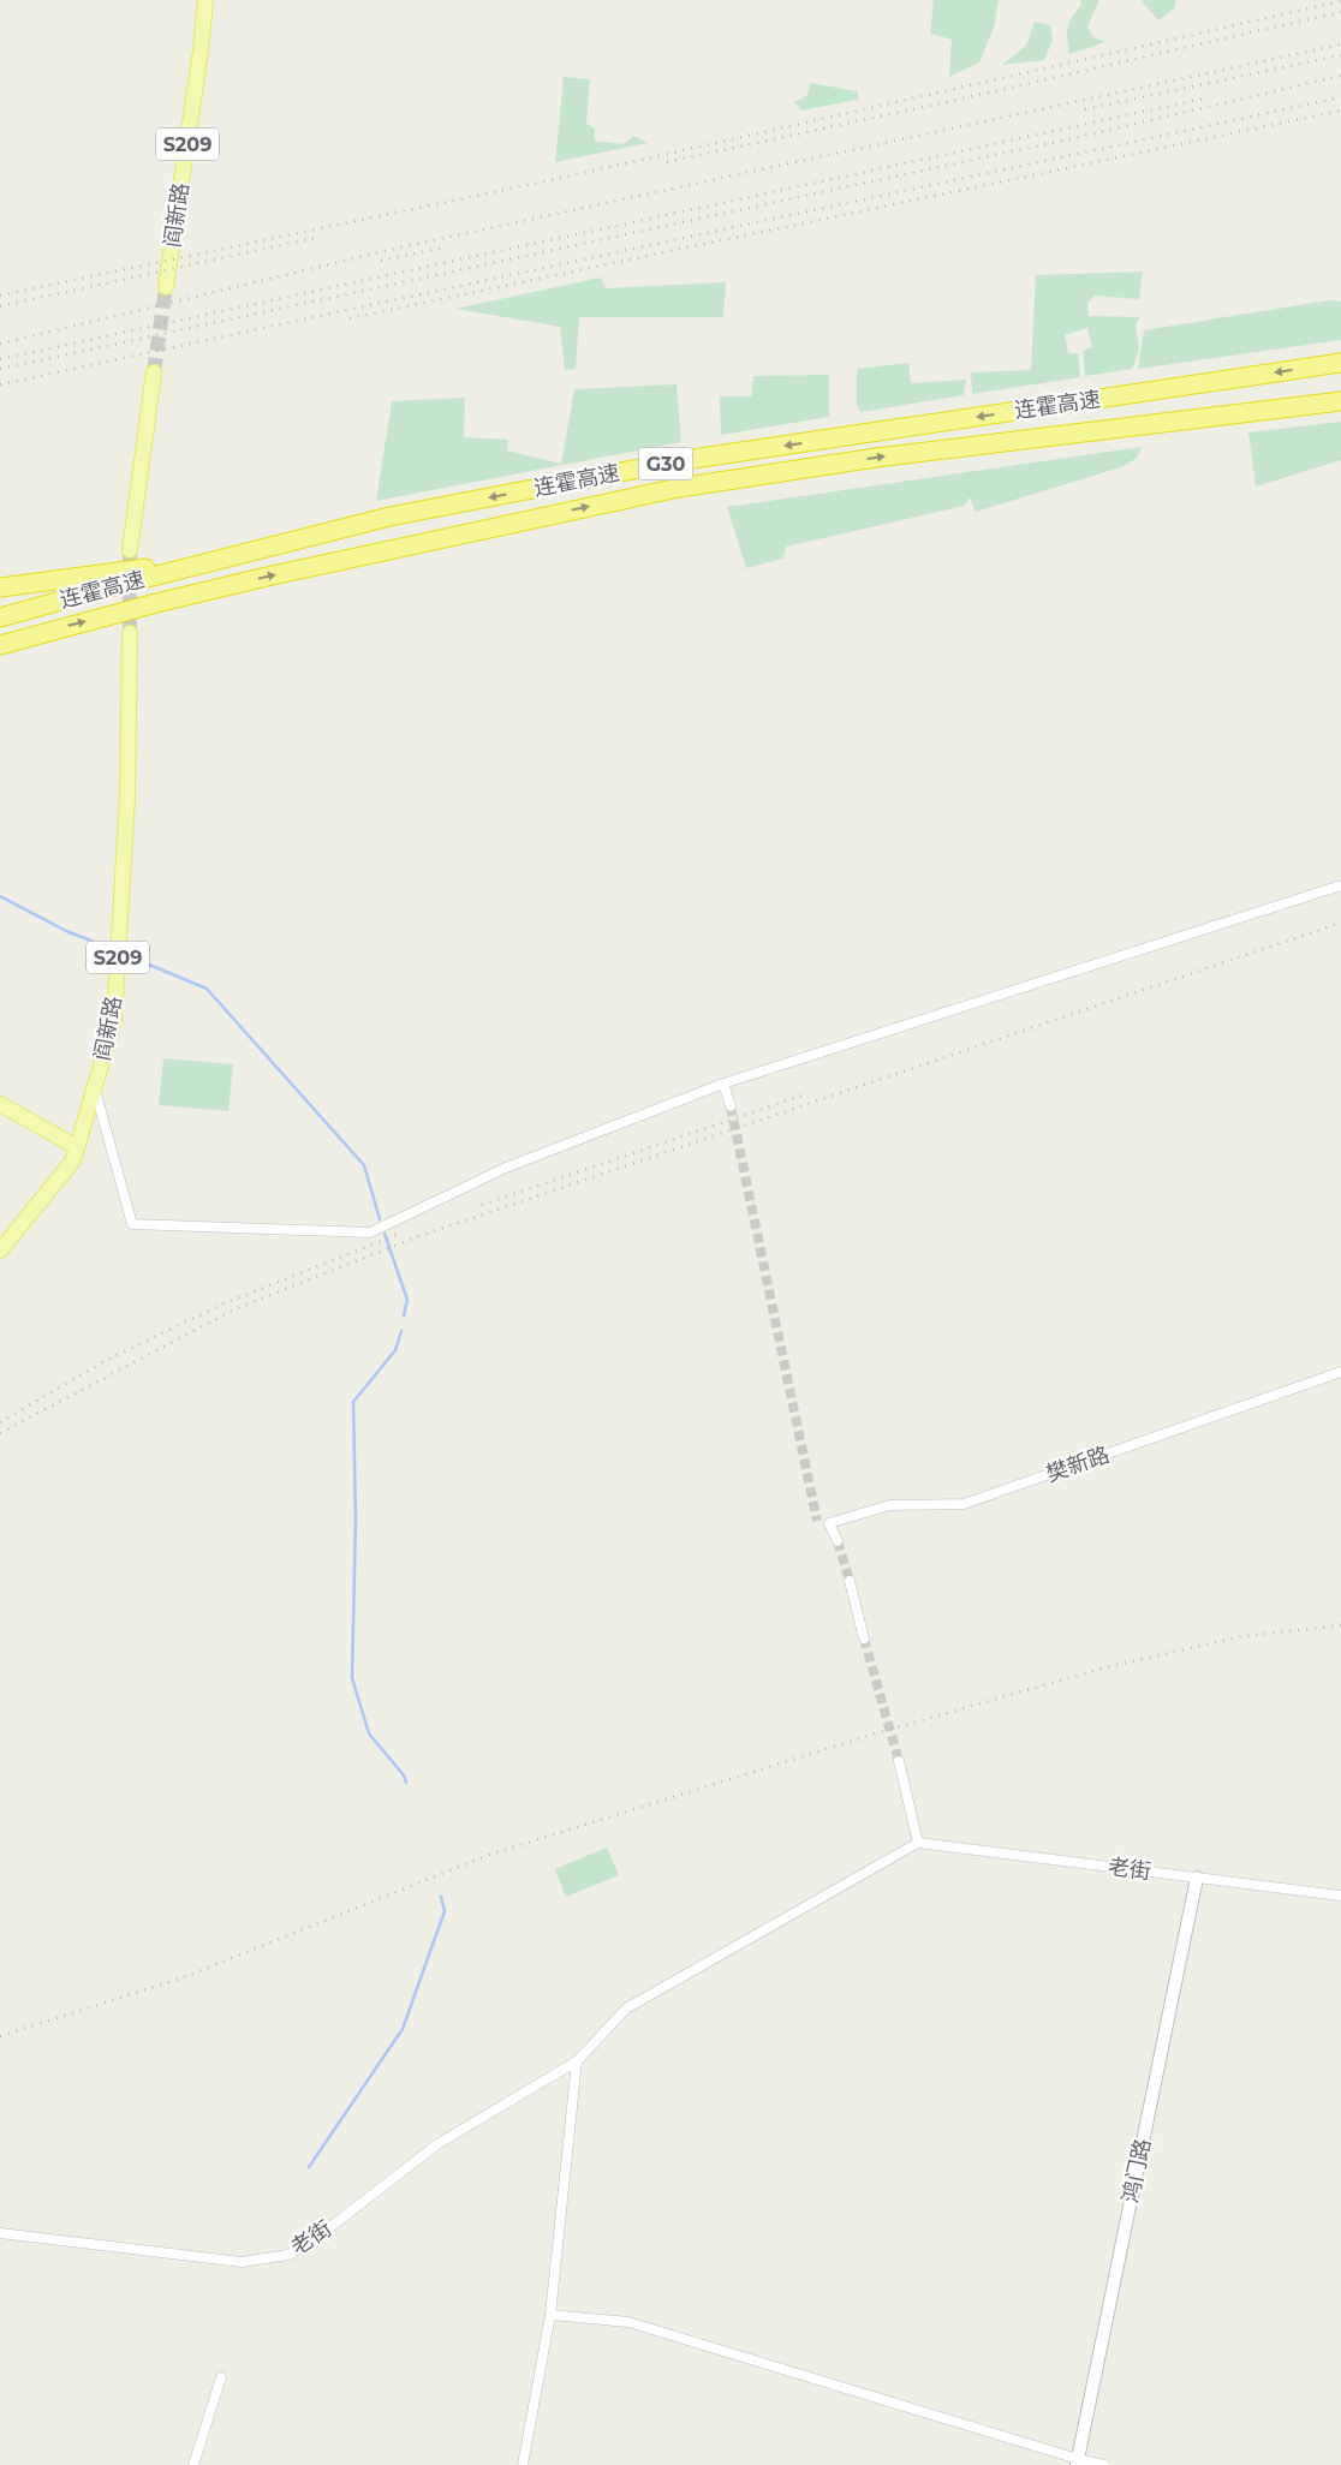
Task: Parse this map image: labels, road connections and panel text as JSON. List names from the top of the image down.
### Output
{
  "streets": {
    "highway": ["连霍高速", "G30"],
    "main road": ["S209", "阎新路"],
    "street": ["樊新路", "老街", "鸿门路"]
  },
  "crossings": [
    ["老街", "鸿门路"]
  ]
}
